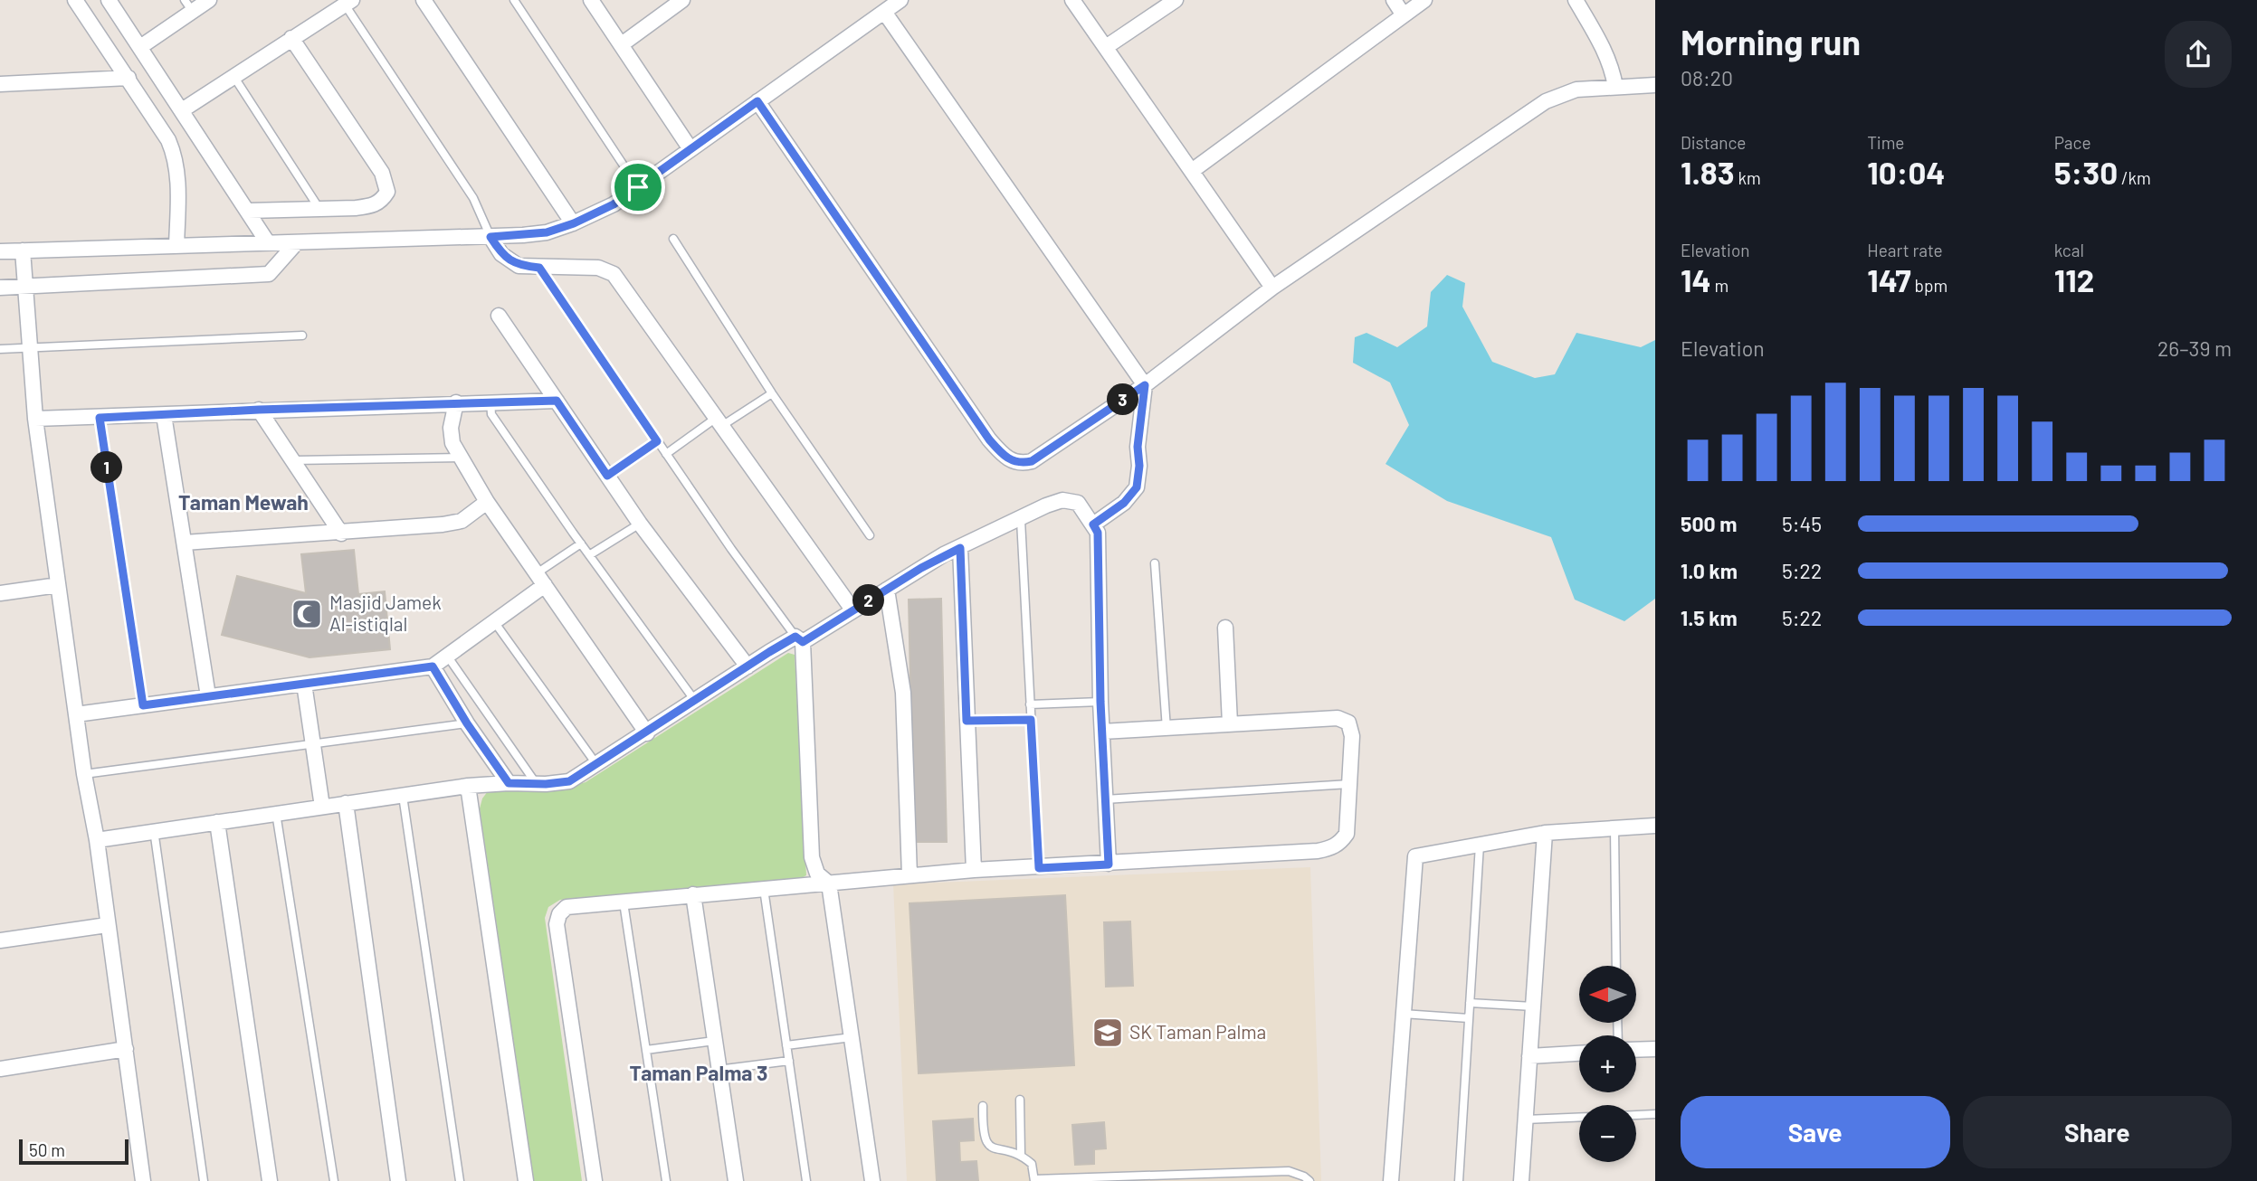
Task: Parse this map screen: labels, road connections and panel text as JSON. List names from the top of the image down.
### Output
{
  "districts": ["Taman Mewah", "Taman Palma 3"],
  "places": {
    "mosque": ["Masjid Jamek Al-istiqlal"],
    "school or university": ["SK Taman Palma"]
  },
  "scale_bar": "50 m",
  "north": "left",
  "page": {
    "heading": ["Morning run", "08:20"],
    "stats": [
      ["Distance", "1.83 km"],
      ["Time", "10:04"],
      ["Pace", "5:30 /km"],
      ["Elevation", "14 m"],
      ["Heart rate", "147 bpm"],
      ["kcal", "112"]
    ],
    "chart": ["Elevation", "26–39 m"],
    "pins": ["3", "1", "2"],
    "list": [
      {
        "name": "500 m",
        "note": "5:45"
      },
      {
        "name": "1.0 km",
        "note": "5:22"
      },
      {
        "name": "1.5 km",
        "note": "5:22"
      }
    ],
    "map_buttons": ["+", "−"],
    "buttons": ["Save", "Share"],
    "scale": "50 m"
  }
}
